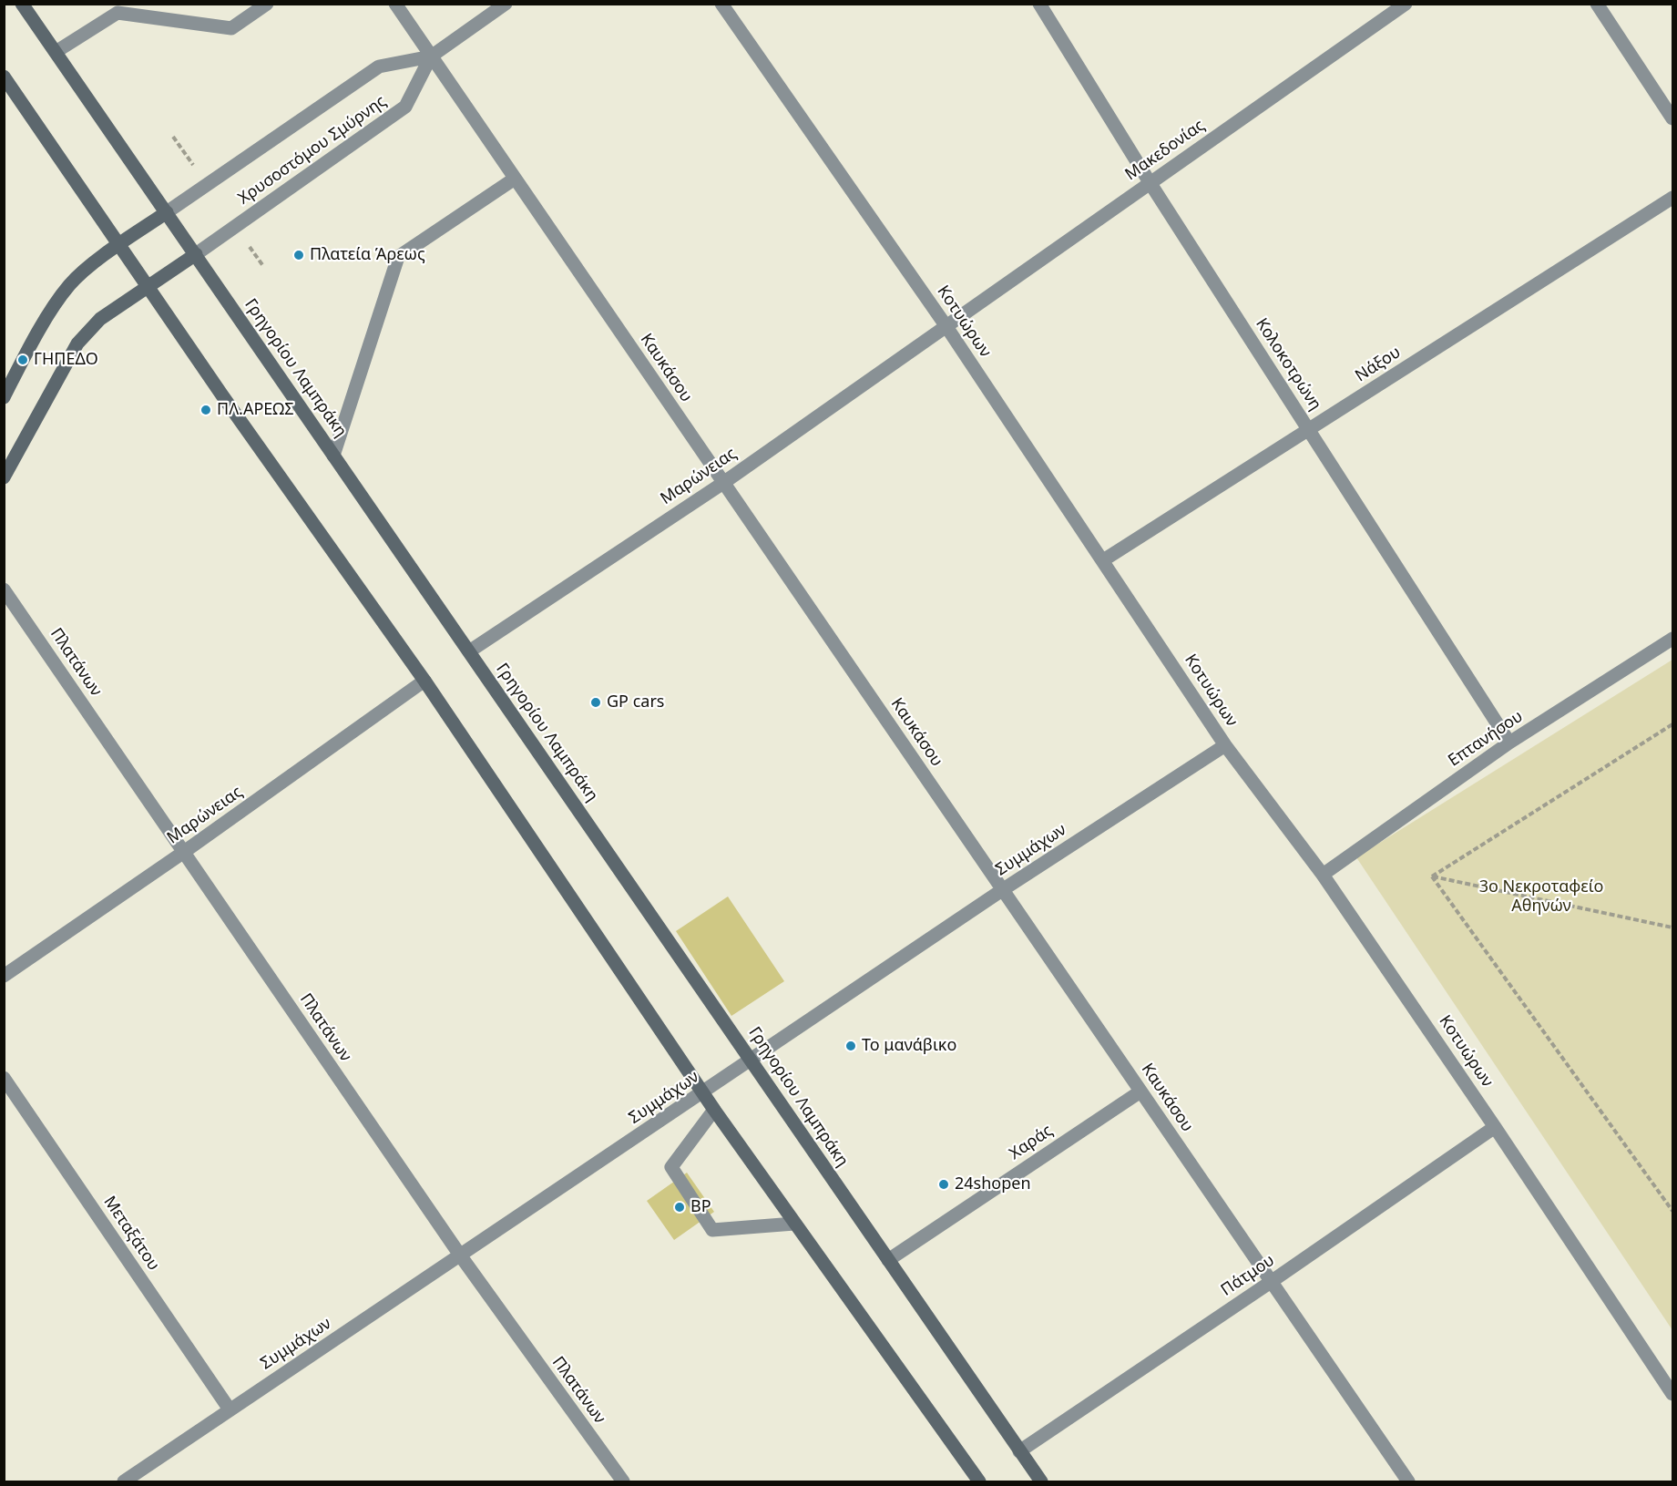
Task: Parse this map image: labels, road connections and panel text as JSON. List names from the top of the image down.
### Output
{
  "streets": {
    "main road": ["Χρυσοστόμου Σμύρνης", "Γρηγορίου Λαμπράκη"],
    "street": [
      "Μακεδονίας",
      "Κοτυώρων",
      "Κολοκοτρώνη",
      "Νάξου",
      "Καυκάσου",
      "Μαρώνειας",
      "Πλατάνων",
      "Επτανήσου",
      "Συμμάχων",
      "Χαράς",
      "Μεταξάτου",
      "Πάτμου"
    ]
  },
  "crossings": [
    ["Χρυσοστόμου Σμύρνης", "Γρηγορίου Λαμπράκη"],
    ["Χρυσοστόμου Σμύρνης", "Καυκάσου"],
    ["Μακεδονίας", "Κοτυώρων"],
    ["Μακεδονίας", "Κολοκοτρώνη"],
    ["Μακεδονίας", "Μαρώνειας"],
    ["Κοτυώρων", "Νάξου"],
    ["Κοτυώρων", "Μαρώνειας"],
    ["Κοτυώρων", "Επτανήσου"],
    ["Κοτυώρων", "Συμμάχων"],
    ["Κοτυώρων", "Πάτμου"],
    ["Κολοκοτρώνη", "Νάξου"],
    ["Κολοκοτρώνη", "Επτανήσου"],
    ["Γρηγορίου Λαμπράκη", "Μαρώνειας"],
    ["Γρηγορίου Λαμπράκη", "Συμμάχων"],
    ["Γρηγορίου Λαμπράκη", "Χαράς"],
    ["Γρηγορίου Λαμπράκη", "Πάτμου"],
    ["Καυκάσου", "Μαρώνειας"],
    ["Καυκάσου", "Συμμάχων"],
    ["Καυκάσου", "Χαράς"],
    ["Καυκάσου", "Πάτμου"],
    ["Μαρώνειας", "Πλατάνων"],
    ["Πλατάνων", "Συμμάχων"],
    ["Συμμάχων", "Μεταξάτου"]
  ],
  "parks": ["3ο Νεκροταφείο Αθηνών"],
  "places": [
    "Πλατεία Άρεως",
    "ΓΗΠΕΔΟ",
    "ΠΛ.ΑΡΕΩΣ",
    "GP cars",
    "Το μανάβικο",
    "24shopen",
    "BP"
  ]
}
